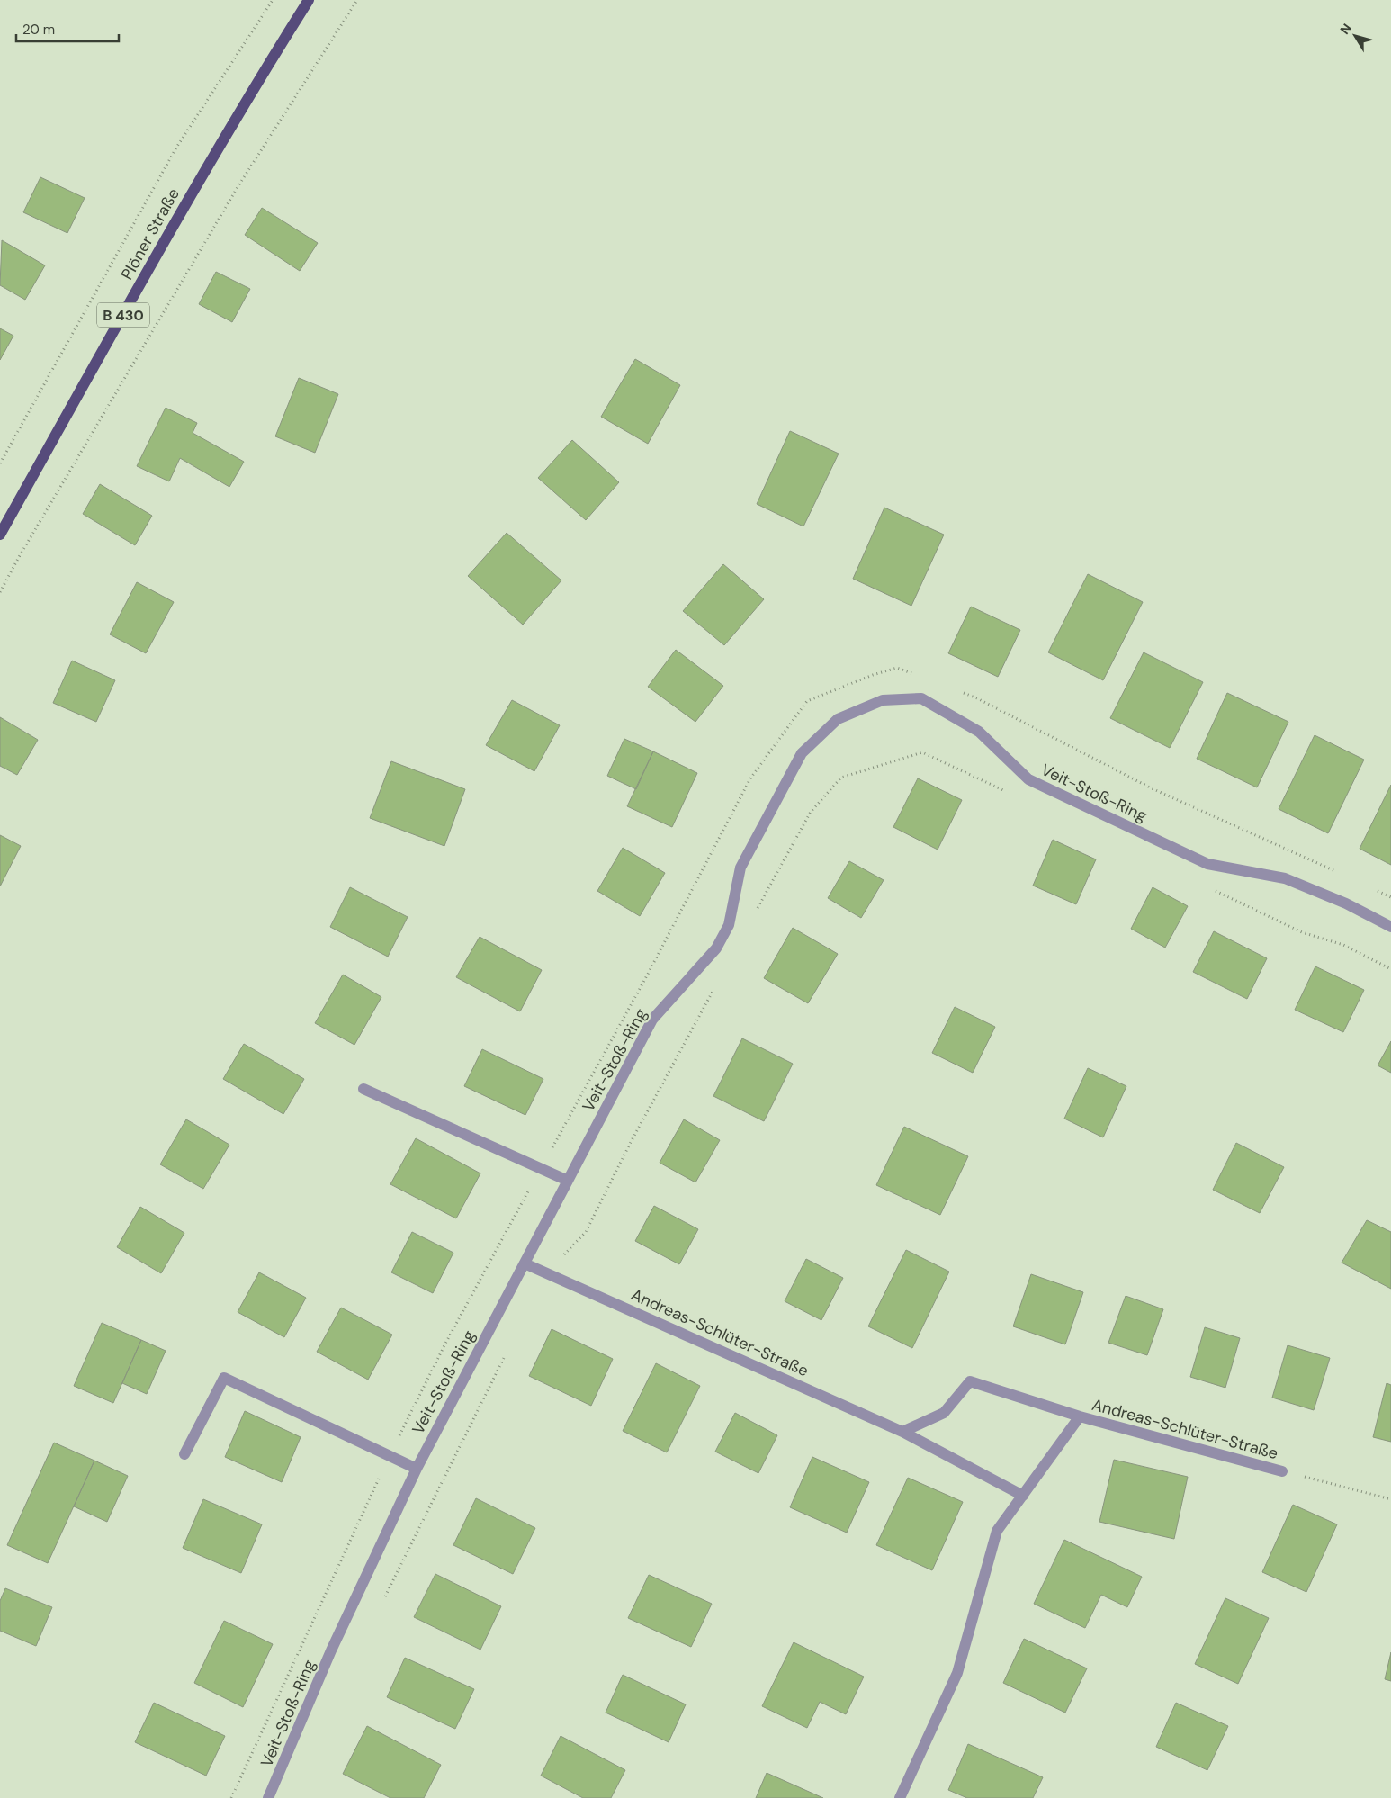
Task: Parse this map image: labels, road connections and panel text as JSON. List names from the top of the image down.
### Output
{
  "streets": {
    "main road": ["Plöner Straße", "B 430"],
    "street": ["Veit-Stoß-Ring", "Andreas-Schlüter-Straße"]
  },
  "crossings": [
    ["Veit-Stoß-Ring", "Andreas-Schlüter-Straße"]
  ],
  "scale_bar": "20 m",
  "north": "top left"
}
